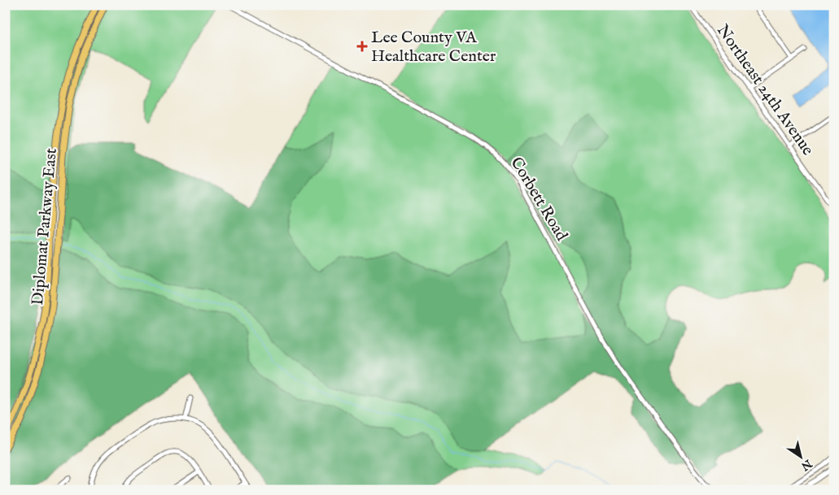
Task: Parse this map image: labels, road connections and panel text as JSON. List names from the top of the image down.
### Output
{
  "streets": {
    "main road": ["Diplomat Parkway East"],
    "street": ["Northeast 24th Avenue", "Corbett Road"]
  },
  "places": {
    "health": ["Lee County VA Healthcare Center"]
  },
  "north": "bottom right"
}
